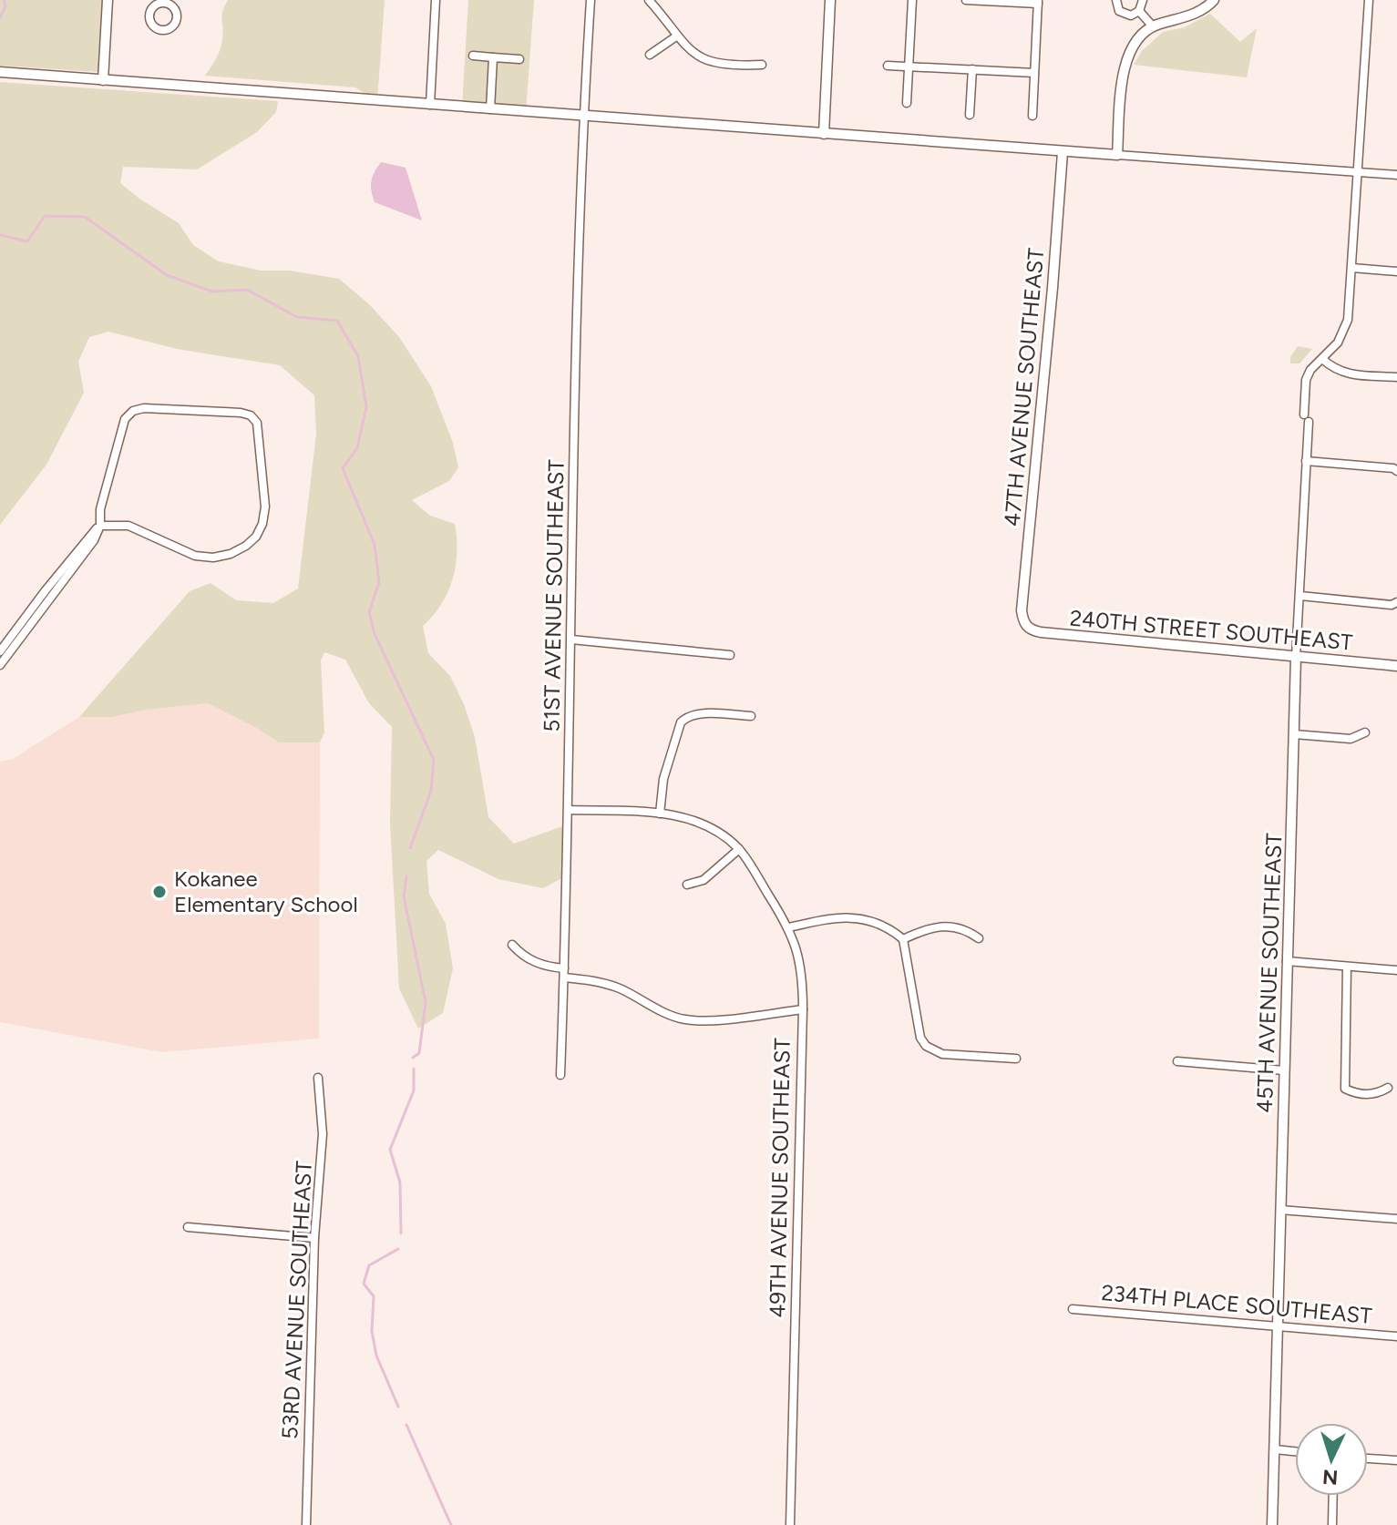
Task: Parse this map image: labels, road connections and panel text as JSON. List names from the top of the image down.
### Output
{
  "streets": {
    "street": [
      "47TH AVENUE SOUTHEAST",
      "51ST AVENUE SOUTHEAST",
      "240TH STREET SOUTHEAST",
      "45TH AVENUE SOUTHEAST",
      "49TH AVENUE SOUTHEAST",
      "53RD AVENUE SOUTHEAST",
      "234TH PLACE SOUTHEAST"
    ]
  },
  "crossings": [
    ["47TH AVENUE SOUTHEAST", "240TH STREET SOUTHEAST"],
    ["240TH STREET SOUTHEAST", "45TH AVENUE SOUTHEAST"],
    ["45TH AVENUE SOUTHEAST", "234TH PLACE SOUTHEAST"]
  ],
  "places": ["Kokanee Elementary School"],
  "north": "bottom"
}
